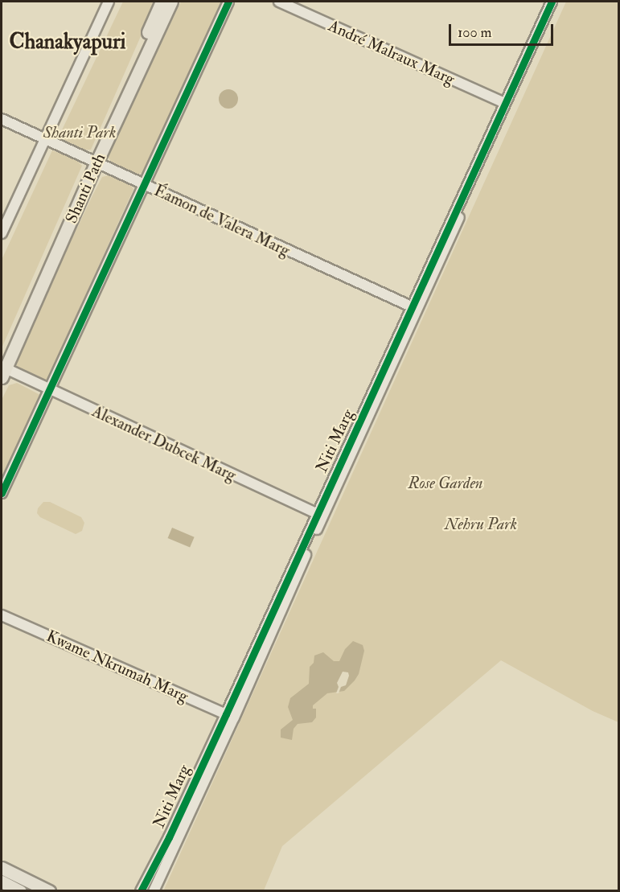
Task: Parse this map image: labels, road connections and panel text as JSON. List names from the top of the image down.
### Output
{
  "streets": {
    "main road": ["Shanti Path"],
    "street": [
      "André Malraux Marg",
      "Éamon de Valera Marg",
      "Niti Marg",
      "Alexander Dubcek Marg",
      "Kwame Nkrumah Marg"
    ]
  },
  "crossings": [
    ["André Malraux Marg", "Niti Marg"],
    ["Shanti Path", "Éamon de Valera Marg"],
    ["Shanti Path", "Alexander Dubcek Marg"],
    ["Éamon de Valera Marg", "Niti Marg"],
    ["Niti Marg", "Alexander Dubcek Marg"],
    ["Niti Marg", "Kwame Nkrumah Marg"]
  ],
  "districts": ["Chanakyapuri"],
  "parks": ["Shanti Park", "Rose Garden", "Nehru Park"],
  "scale_bar": "100 m"
}
